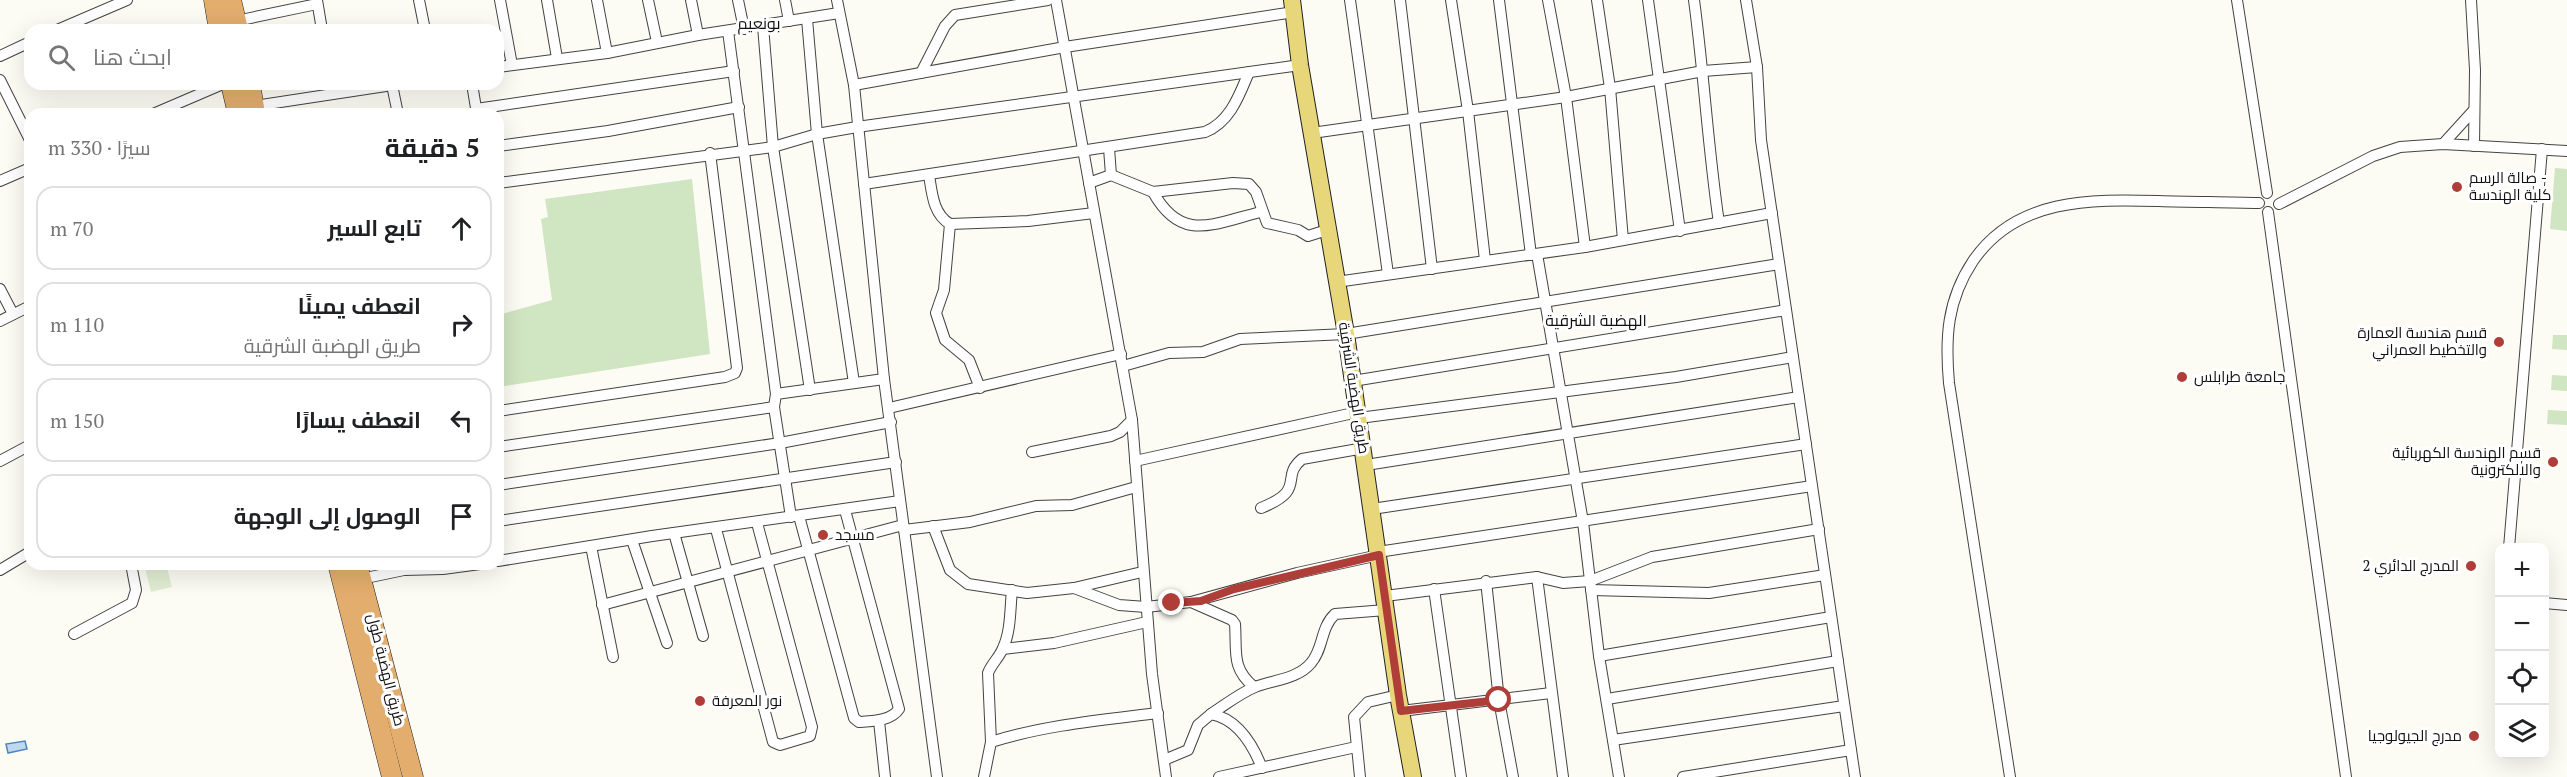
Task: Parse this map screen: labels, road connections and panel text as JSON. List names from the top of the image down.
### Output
{
  "streets": {
    "highway": ["طريق الهضبة طول"],
    "main road": ["طريق الهضبة الشرقية"]
  },
  "districts": ["بونعيم", "الهضبة الشرقية"],
  "places": [
    "صالة الرسم - كلية الهندسة",
    "قسم هندسة العمارة والتخطيط العمراني",
    "جامعة طرابلس",
    "قسم الهندسة الكهربائية والالكترونية",
    "مسجد",
    "المدرج الدائري 2",
    "نور المعرفة",
    "مدرج الجيولوجيا"
  ],
  "page": {
    "search": "ابحث هنا",
    "heading": ["5 دقيقة", "سيرًا · 330 m"],
    "list": [
      ["تابع السير", "70 m"],
      ["انعطف يمينًا", "طريق الهضبة الشرقية", "110 m"],
      ["انعطف يسارًا", "150 m"],
      "الوصول إلى الوجهة"
    ],
    "map_buttons": ["+", "−"]
  }
}
